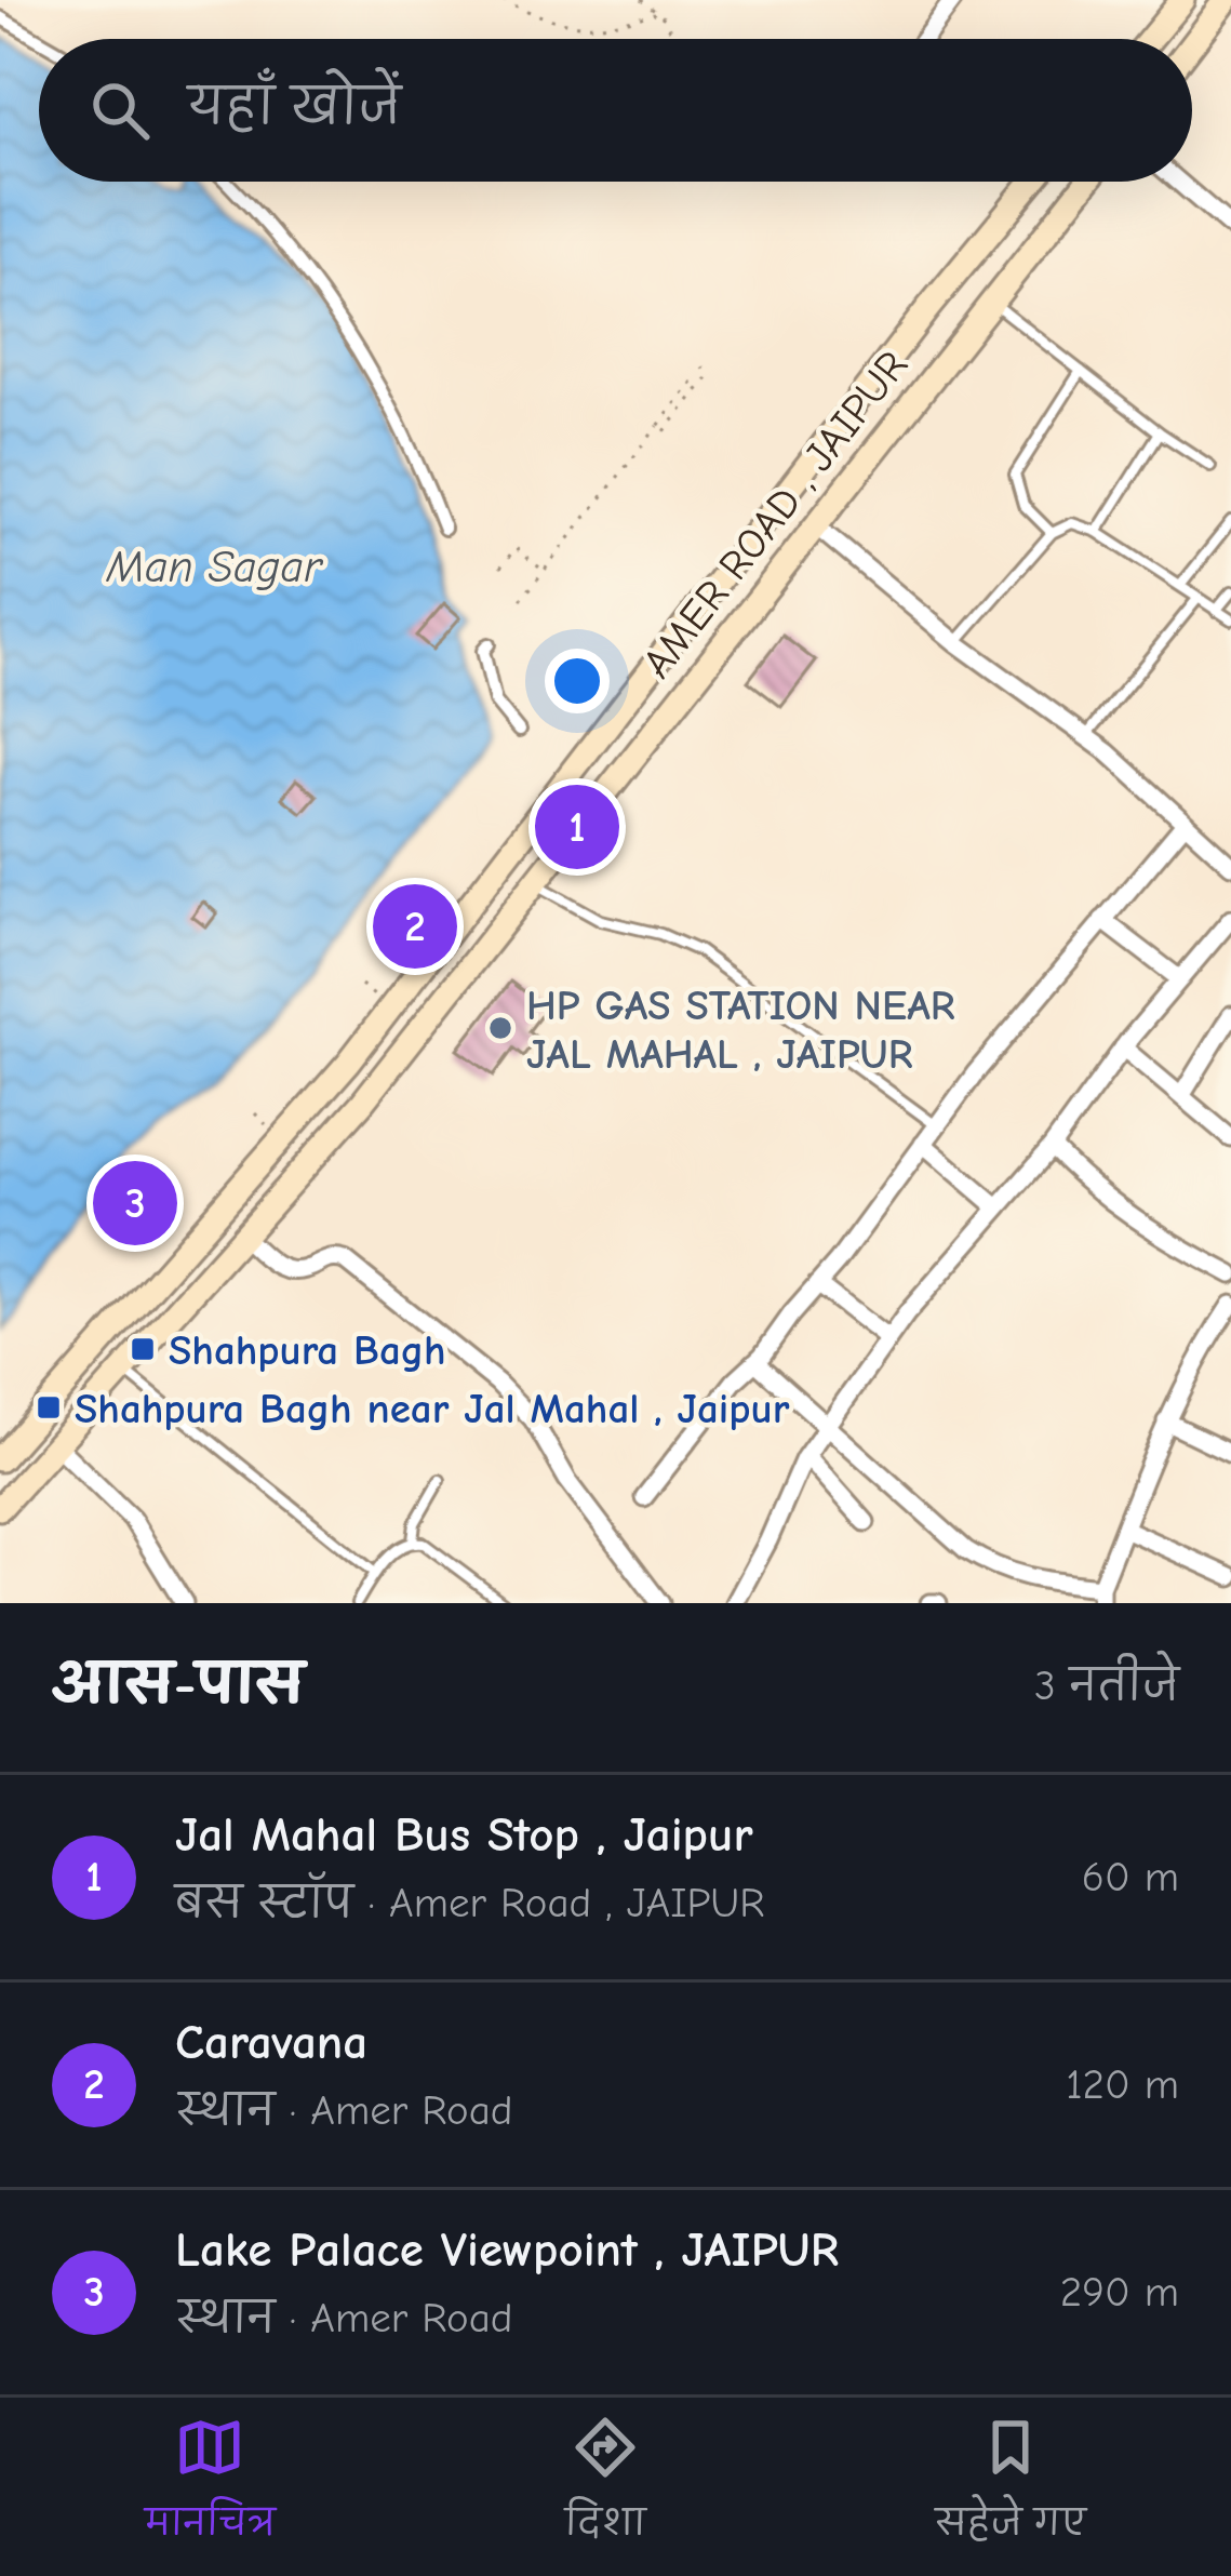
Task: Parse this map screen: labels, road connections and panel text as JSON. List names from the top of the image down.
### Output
{
  "streets": {
    "main road": ["AMER ROAD , JAIPUR"]
  },
  "water": ["Man Sagar"],
  "places": {
    "other": ["HP GAS STATION NEAR JAL MAHAL , JAIPUR"],
    "transit": ["Shahpura Bagh", "Shahpura Bagh near Jal Mahal , Jaipur"]
  },
  "page": {
    "search": "यहाँ खोजें",
    "pins": ["1", "2", "3"],
    "heading": ["आस-पास", "3 नतीजे"],
    "list": [
      {
        "mark": "1",
        "name": "Jal Mahal Bus Stop , Jaipur",
        "note": "बस स्टॉप · Amer Road , JAIPUR",
        "value": "60 m"
      },
      {
        "mark": "2",
        "name": "Caravana",
        "note": "स्थान · Amer Road",
        "value": "120 m"
      },
      {
        "mark": "3",
        "name": "Lake Palace Viewpoint , JAIPUR",
        "note": "स्थान · Amer Road",
        "value": "290 m"
      }
    ],
    "nav": ["मानचित्र", "दिशा", "सहेजे गए"]
  }
}
